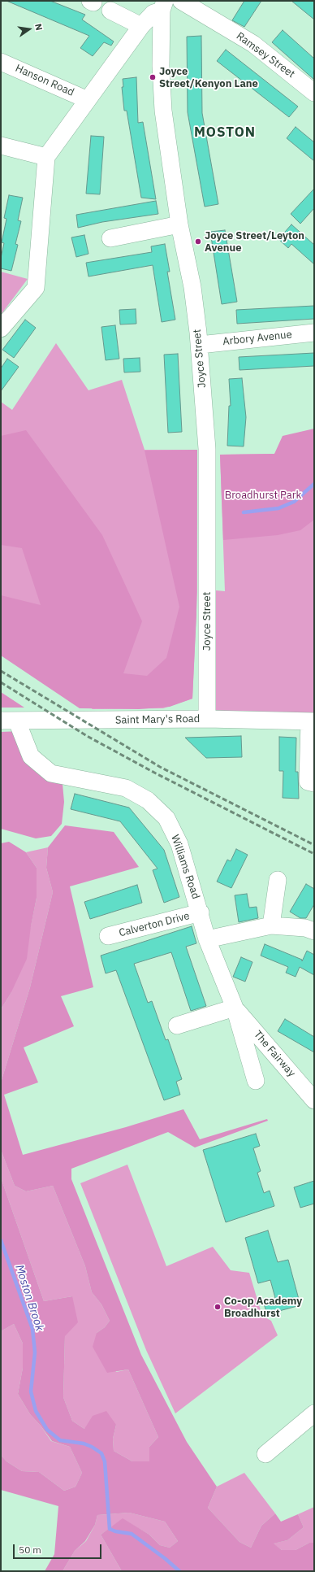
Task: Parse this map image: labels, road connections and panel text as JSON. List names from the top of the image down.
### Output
{
  "streets": {
    "street": [
      "Ramsey Street",
      "Hanson Road",
      "Arbory Avenue",
      "Joyce Street",
      "Saint Mary's Road",
      "Williams Road",
      "Calverton Drive",
      "The Fairway"
    ]
  },
  "crossings": [
    ["Arbory Avenue", "Joyce Street"],
    ["Joyce Street", "Saint Mary's Road"],
    ["Saint Mary's Road", "Williams Road"],
    ["Williams Road", "Calverton Drive"],
    ["Williams Road", "The Fairway"]
  ],
  "districts": ["MOSTON"],
  "water": ["Moston Brook"],
  "parks": ["Broadhurst Park"],
  "places": ["Joyce Street/Kenyon Lane", "Joyce Street/Leyton Avenue", "Co-op Academy Broadhurst"],
  "scale_bar": "50 m",
  "north": "right"
}
